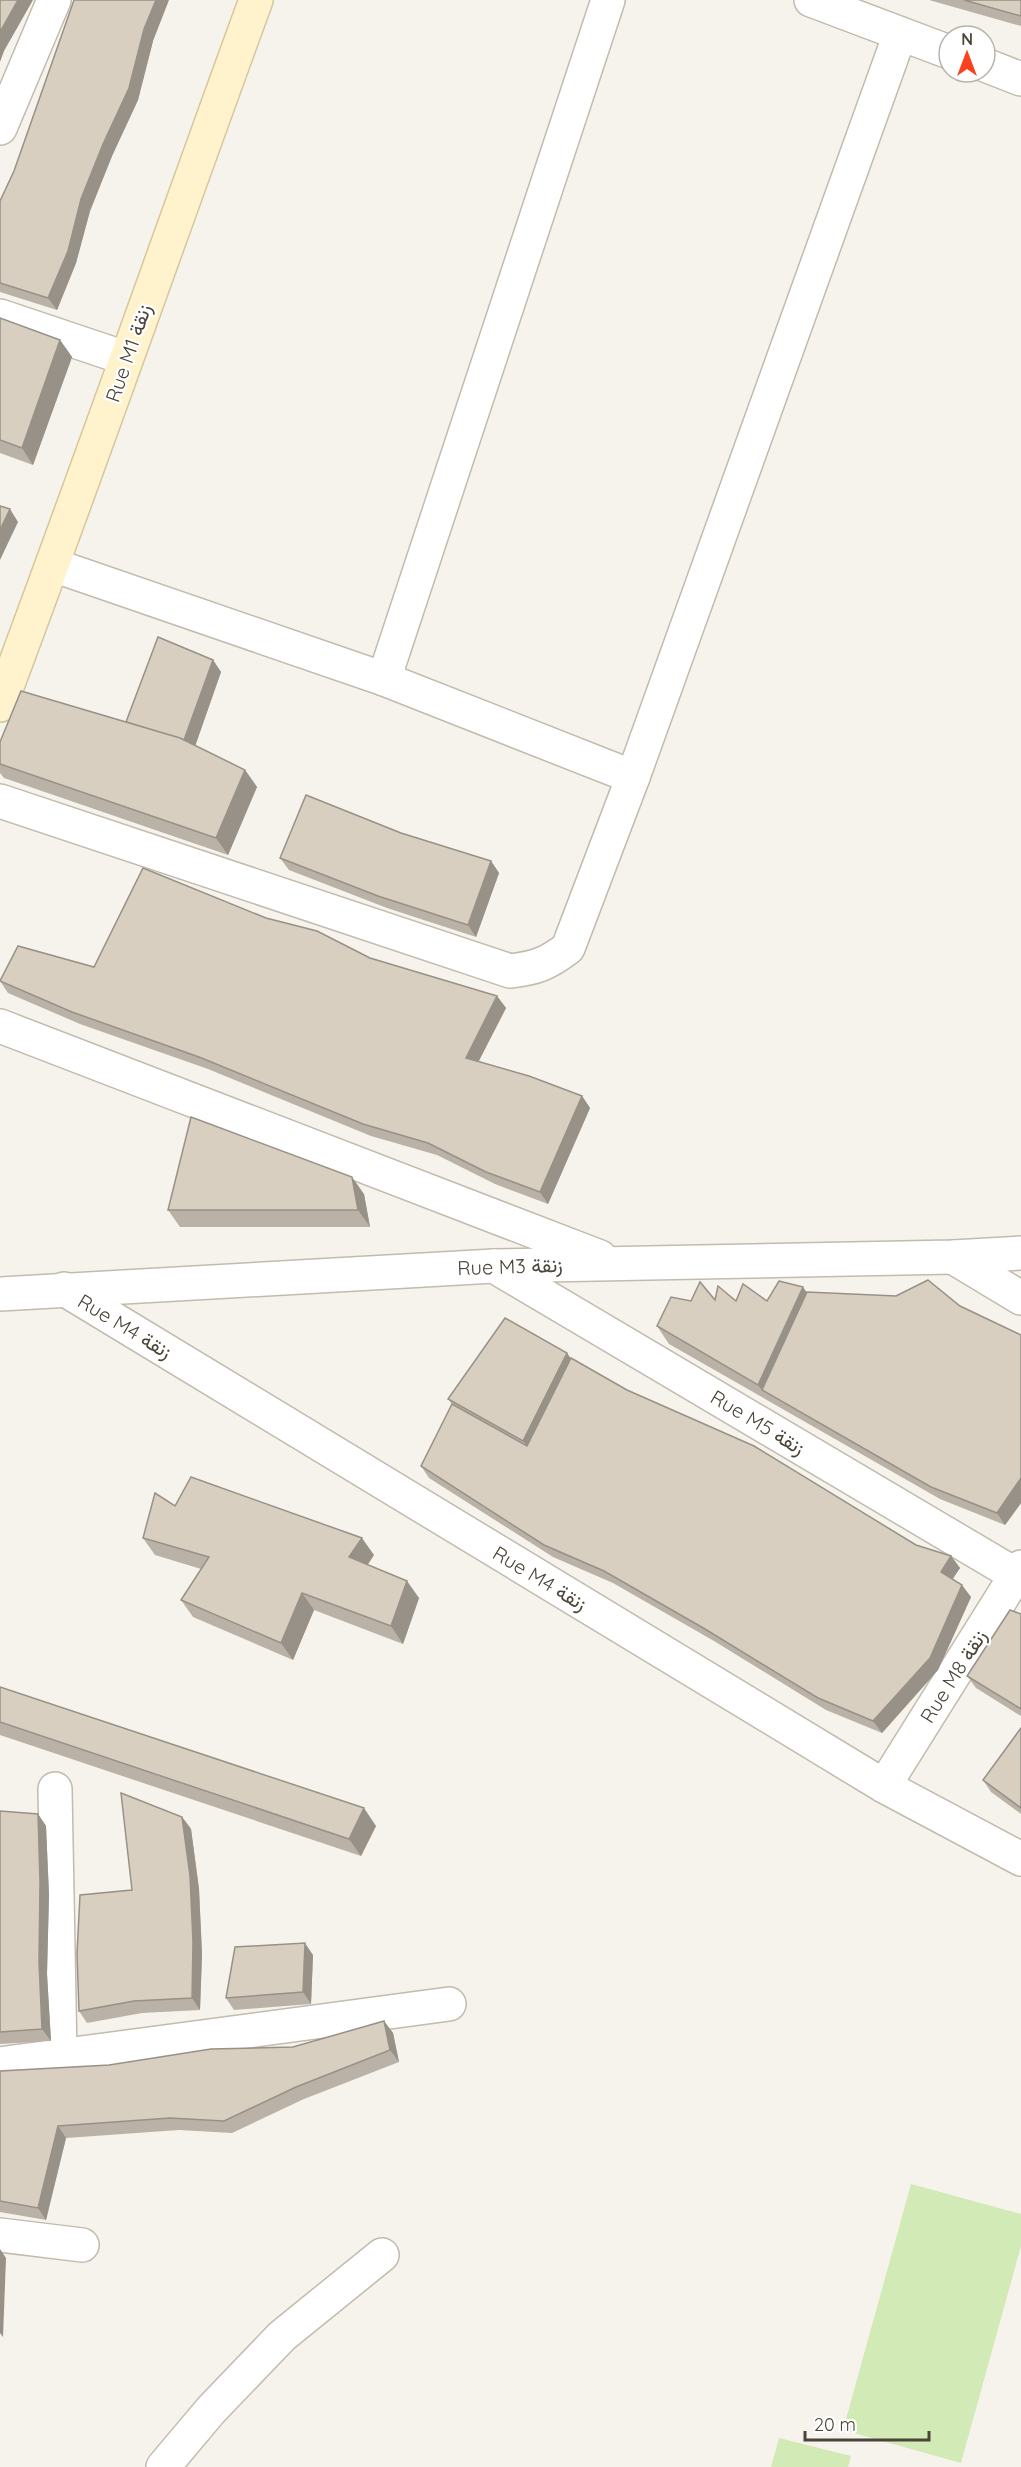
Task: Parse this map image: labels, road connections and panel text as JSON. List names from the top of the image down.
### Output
{
  "streets": {
    "street": [
      "Rue M1 زنقة",
      "Rue M3 زنقة",
      "Rue M4 زنقة",
      "Rue M5 زنقة",
      "Rue M8 زنقة"
    ]
  },
  "crossings": [
    ["Rue M3 زنقة", "Rue M4 زنقة"],
    ["Rue M3 زنقة", "Rue M5 زنقة"],
    ["Rue M4 زنقة", "Rue M8 زنقة"],
    ["Rue M5 زنقة", "Rue M8 زنقة"]
  ],
  "scale_bar": "20 m",
  "north": "top"
}
